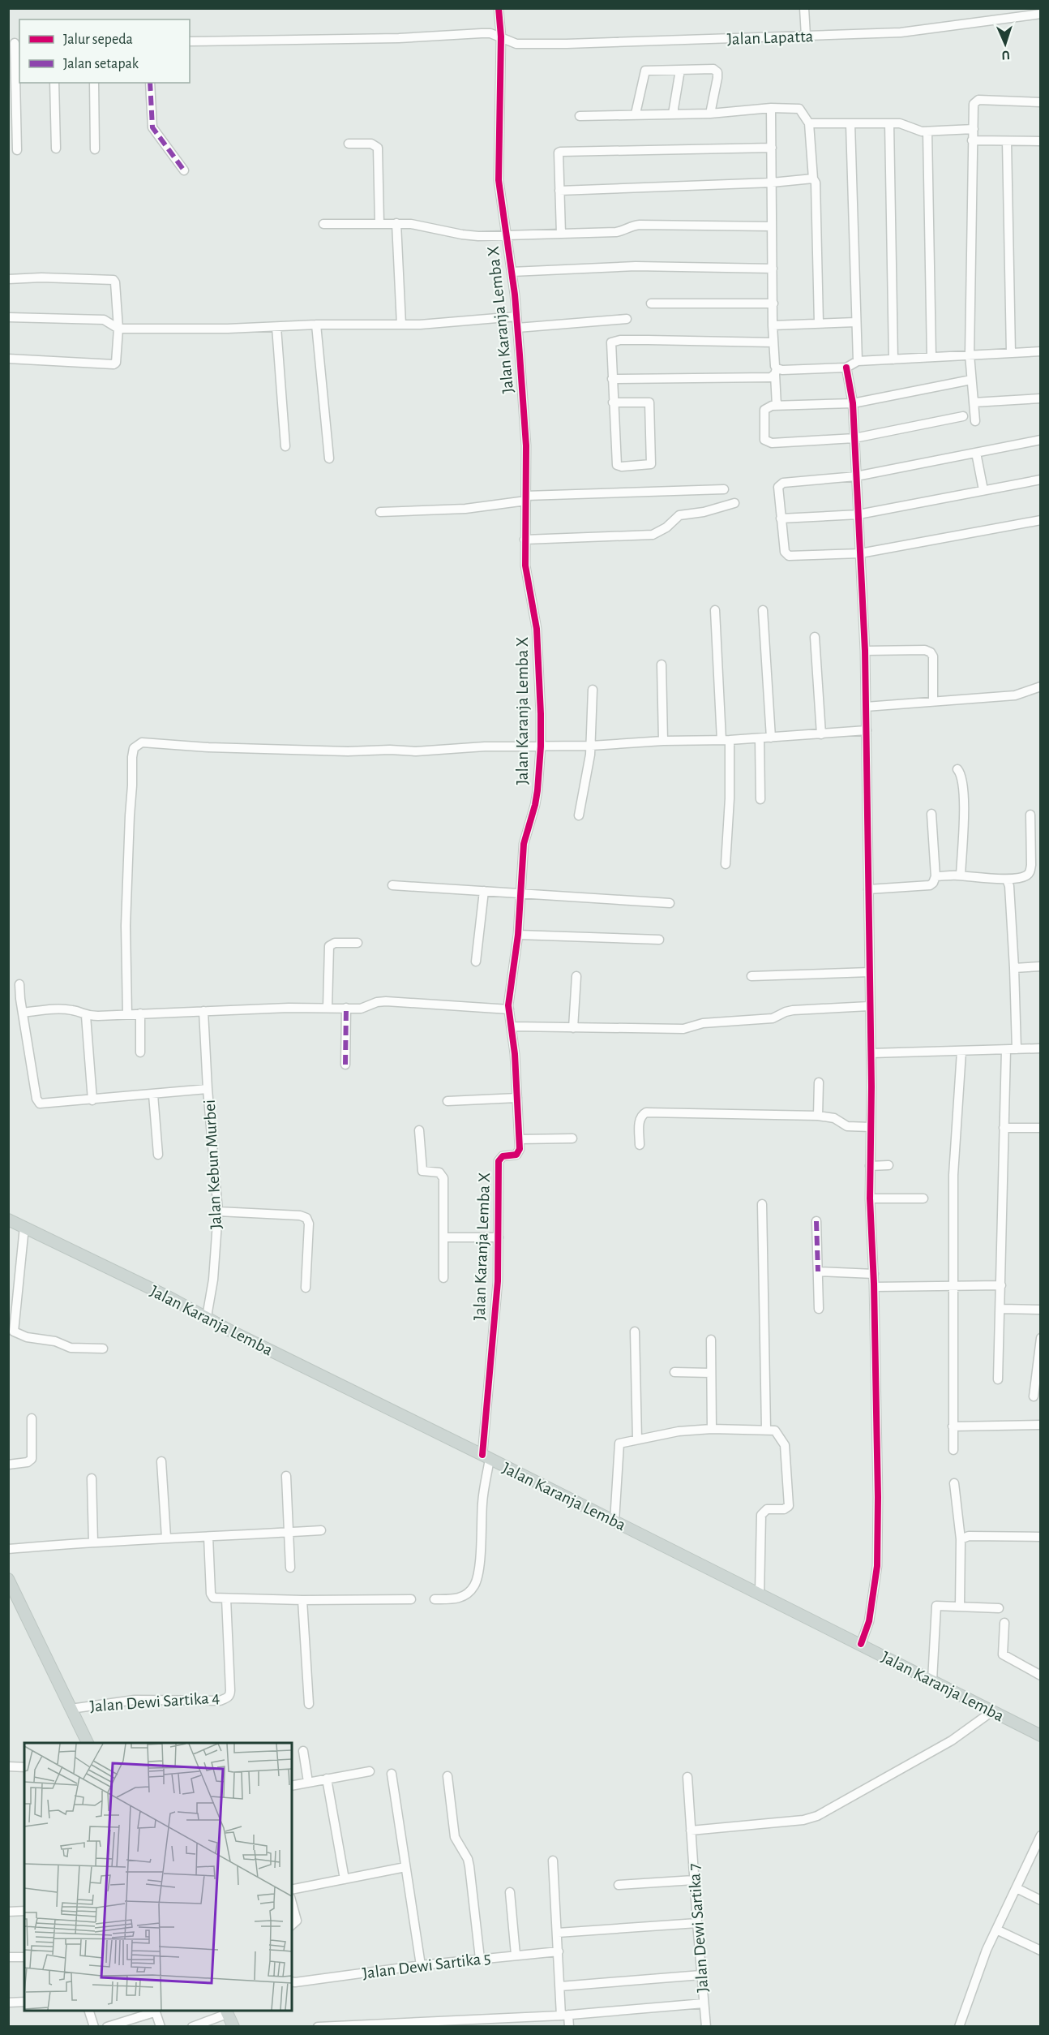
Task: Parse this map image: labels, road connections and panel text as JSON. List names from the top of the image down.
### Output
{
  "streets": {
    "main road": ["Jalan Karanja Lemba"],
    "street": [
      "Jalan Lapatta",
      "Jalan Karanja Lemba X",
      "Jalan Kebun Murbei",
      "Jalan Dewi Sartika 4",
      "Jalan Dewi Sartika 7",
      "Jalan Dewi Sartika 5"
    ]
  },
  "crossings": [
    ["Jalan Lapatta", "Jalan Karanja Lemba X"],
    ["Jalan Karanja Lemba X", "Jalan Karanja Lemba"],
    ["Jalan Kebun Murbei", "Jalan Karanja Lemba"]
  ],
  "legend": ["Jalur sepeda", "Jalan setapak"],
  "north": "bottom"
}
